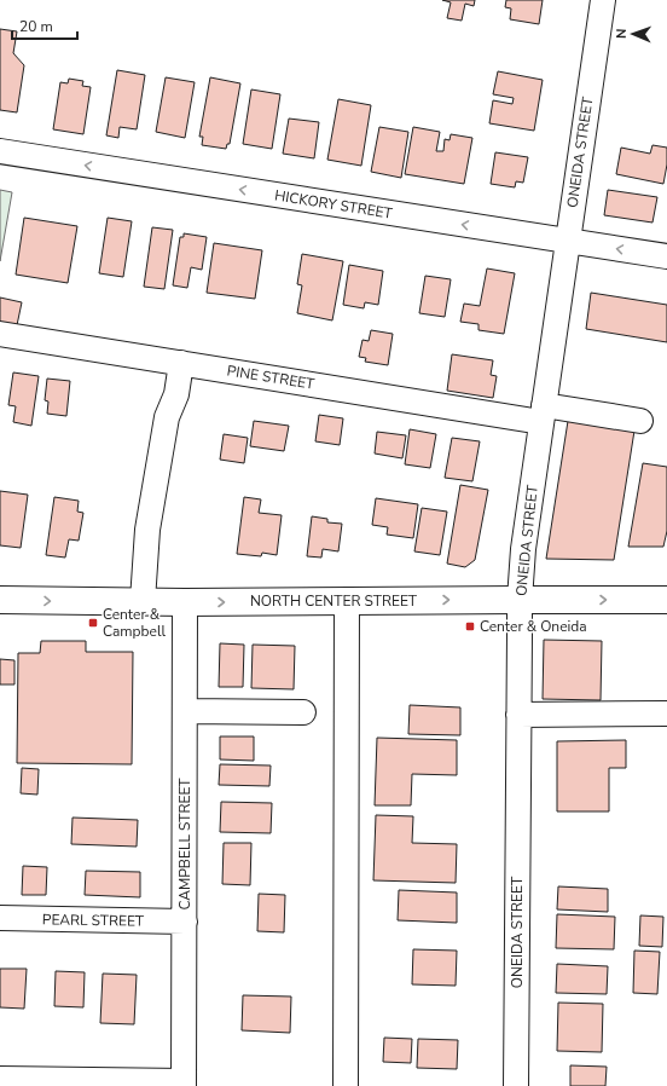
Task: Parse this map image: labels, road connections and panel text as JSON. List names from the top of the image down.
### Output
{
  "streets": {
    "main road": ["NORTH CENTER STREET"],
    "street": [
      "ONEIDA STREET",
      "HICKORY STREET",
      "PINE STREET",
      "CAMPBELL STREET",
      "PEARL STREET"
    ]
  },
  "crossings": [
    ["ONEIDA STREET", "HICKORY STREET"],
    ["ONEIDA STREET", "PINE STREET"],
    ["ONEIDA STREET", "NORTH CENTER STREET"],
    ["NORTH CENTER STREET", "CAMPBELL STREET"],
    ["CAMPBELL STREET", "PEARL STREET"]
  ],
  "one_way": ["HICKORY STREET", "NORTH CENTER STREET"],
  "places": {
    "transit": ["Center & Campbell", "Center & Oneida"]
  },
  "scale_bar": "20 m",
  "north": "left"
}
